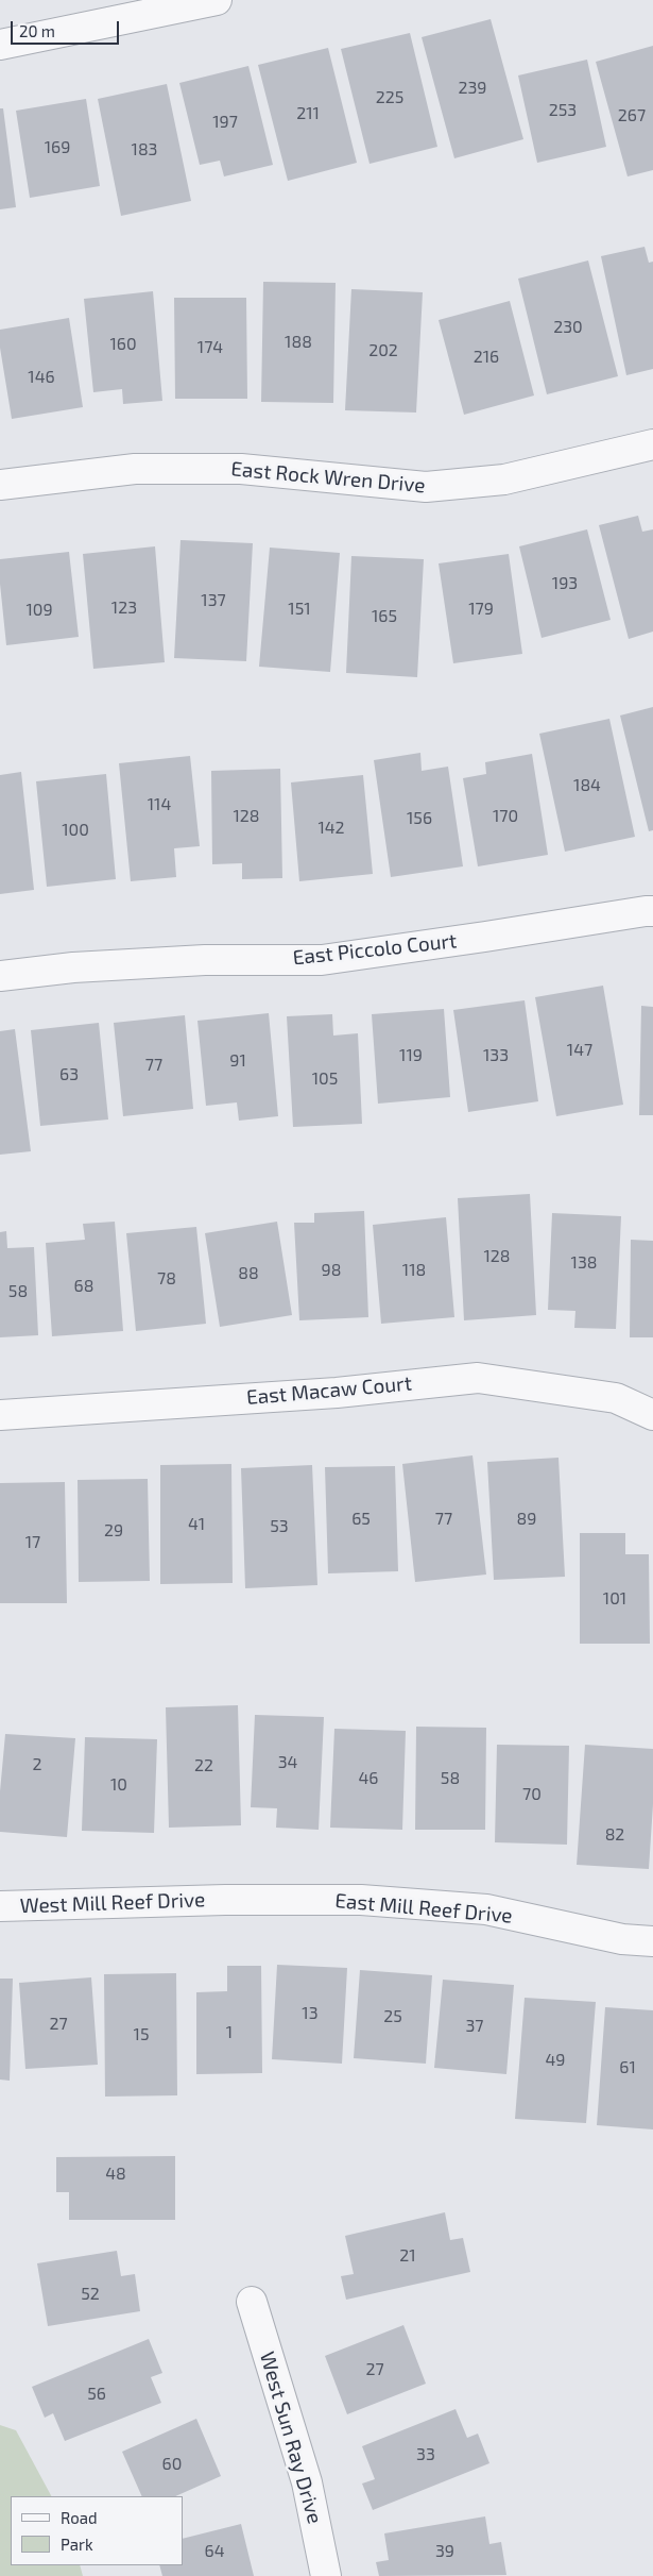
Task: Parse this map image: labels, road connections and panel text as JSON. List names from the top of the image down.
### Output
{
  "streets": {
    "street": [
      "East Rock Wren Drive",
      "East Piccolo Court",
      "East Macaw Court",
      "West Mill Reef Drive",
      "East Mill Reef Drive",
      "West Sun Ray Drive"
    ]
  },
  "crossings": [
    ["West Mill Reef Drive", "East Mill Reef Drive"]
  ],
  "house_numbers": [
    "239",
    "225",
    "253",
    "211",
    "267",
    "197",
    "169",
    "183",
    "230",
    "188",
    "160",
    "174",
    "202",
    "216",
    "146",
    "193",
    "137",
    "123",
    "151",
    "179",
    "109",
    "165",
    "184",
    "114",
    "128",
    "170",
    "156",
    "142",
    "100",
    "147",
    "119",
    "133",
    "91",
    "77",
    "63",
    "105",
    "128",
    "138",
    "98",
    "118",
    "88",
    "78",
    "68",
    "58",
    "65",
    "77",
    "89",
    "41",
    "53",
    "29",
    "17",
    "101",
    "34",
    "2",
    "22",
    "46",
    "58",
    "10",
    "70",
    "82",
    "13",
    "25",
    "27",
    "37",
    "1",
    "15",
    "49",
    "61",
    "48",
    "21",
    "52",
    "27",
    "56",
    "33",
    "60",
    "64",
    "39"
  ],
  "legend": ["Road", "Park"],
  "scale_bar": "20 m"
}
